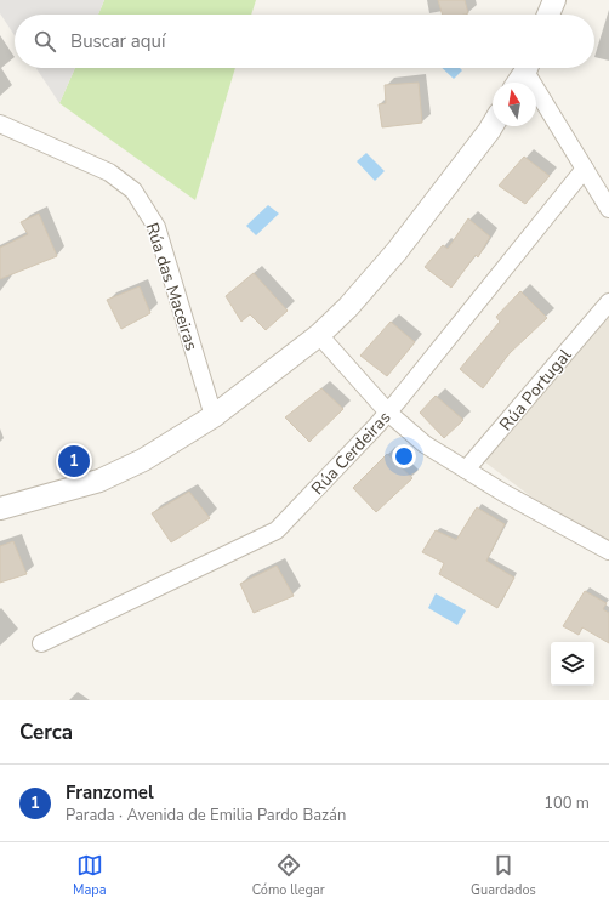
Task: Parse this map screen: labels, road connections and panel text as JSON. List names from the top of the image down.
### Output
{
  "streets": {
    "street": ["Rúa das Maceiras", "Rúa Portugal", "Rúa Cerdeiras"]
  },
  "north": "top",
  "page": {
    "search": "Buscar aquí",
    "pins": "1",
    "heading": "Cerca",
    "list": [
      {
        "mark": "1",
        "name": "Franzomel",
        "note": "Parada · Avenida de Emilia Pardo Bazán",
        "value": "100 m"
      }
    ],
    "nav": ["Mapa", "Cómo llegar", "Guardados"]
  }
}
